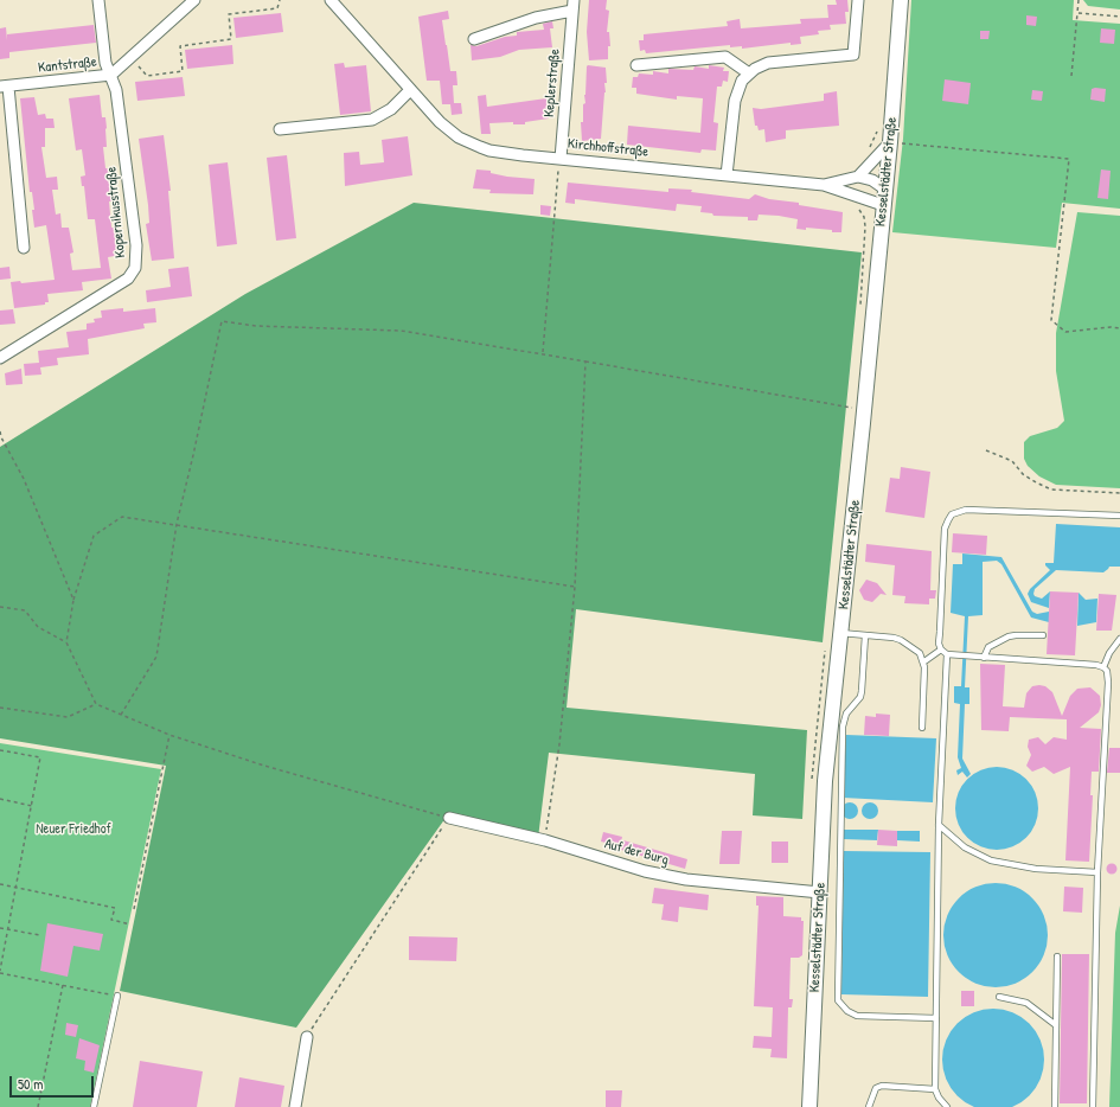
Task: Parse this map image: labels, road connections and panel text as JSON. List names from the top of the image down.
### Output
{
  "streets": {
    "main road": ["Kesselstädter Straße"],
    "street": [
      "Kantstraße",
      "Keplerstraße",
      "Kirchhoffstraße",
      "Kopernikusstraße",
      "Auf der Burg"
    ]
  },
  "crossings": [
    ["Kantstraße", "Kopernikusstraße"],
    ["Keplerstraße", "Kirchhoffstraße"],
    ["Kirchhoffstraße", "Kesselstädter Straße"],
    ["Kesselstädter Straße", "Auf der Burg"]
  ],
  "parks": ["Neuer Friedhof"],
  "scale_bar": "50 m"
}
